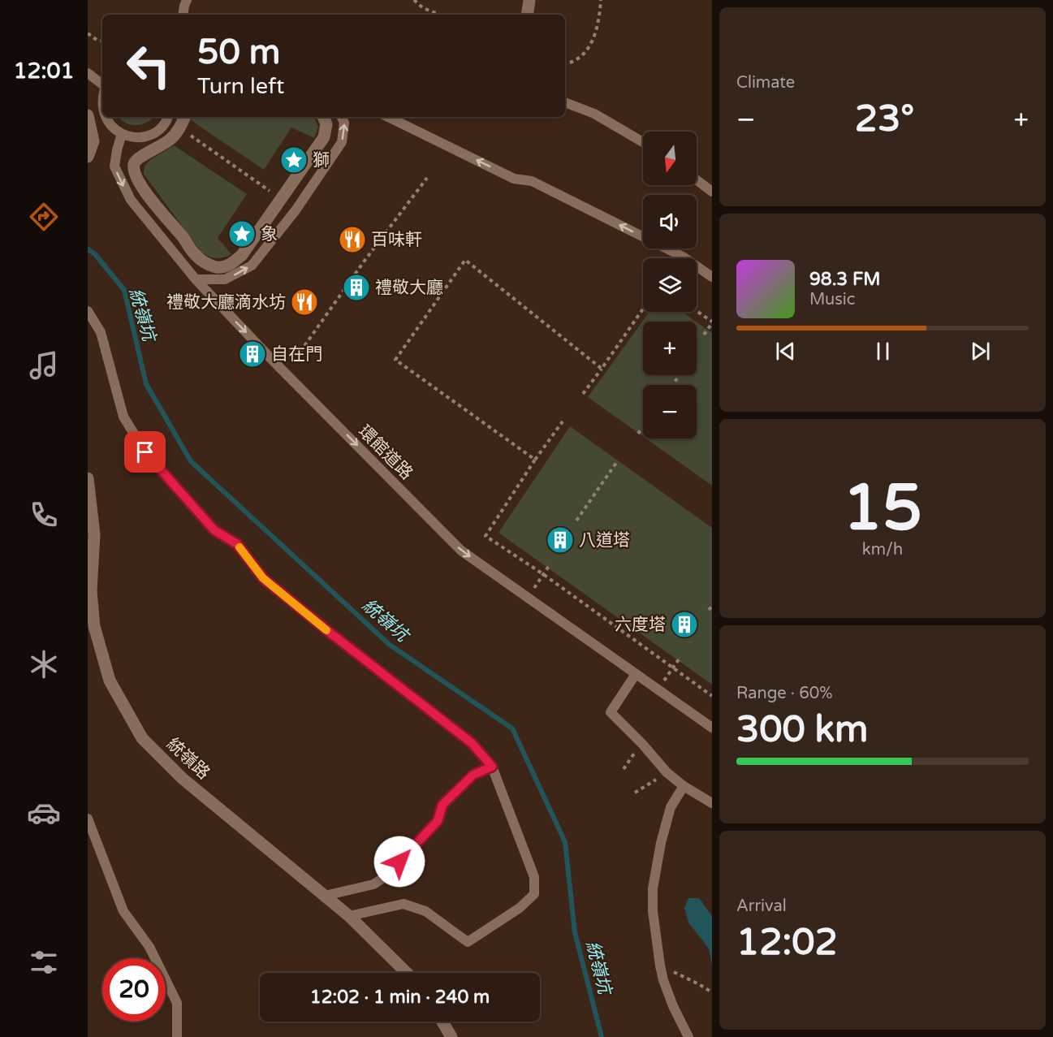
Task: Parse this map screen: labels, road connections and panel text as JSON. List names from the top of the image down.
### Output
{
  "streets": {
    "street": ["統嶺路"],
    "lane": ["環館道路"]
  },
  "one_way": ["環館道路"],
  "water": ["統嶺坑"],
  "places": {
    "place": ["獅", "象"],
    "restaurant": ["百味軒", "禮敬大廳滴水坊"],
    "building": [
      "禮敬大廳",
      "自在門",
      "八道塔",
      "六度塔"
    ]
  },
  "north": "bottom",
  "page": {
    "tabs": "12:01",
    "tile": [
      "Climate",
      ["15", "km/h"],
      ["Range · 60%", "300 km"],
      ["Arrival", "12:02"]
    ],
    "turn": ["50 m", "Turn left"],
    "heat": ["−", "23°", "+"],
    "map_buttons": ["+", "−"],
    "song": ["98.3 FM", "Music"],
    "limit": "20",
    "trip": "12:02 · 1 min · 240 m"
  }
}
